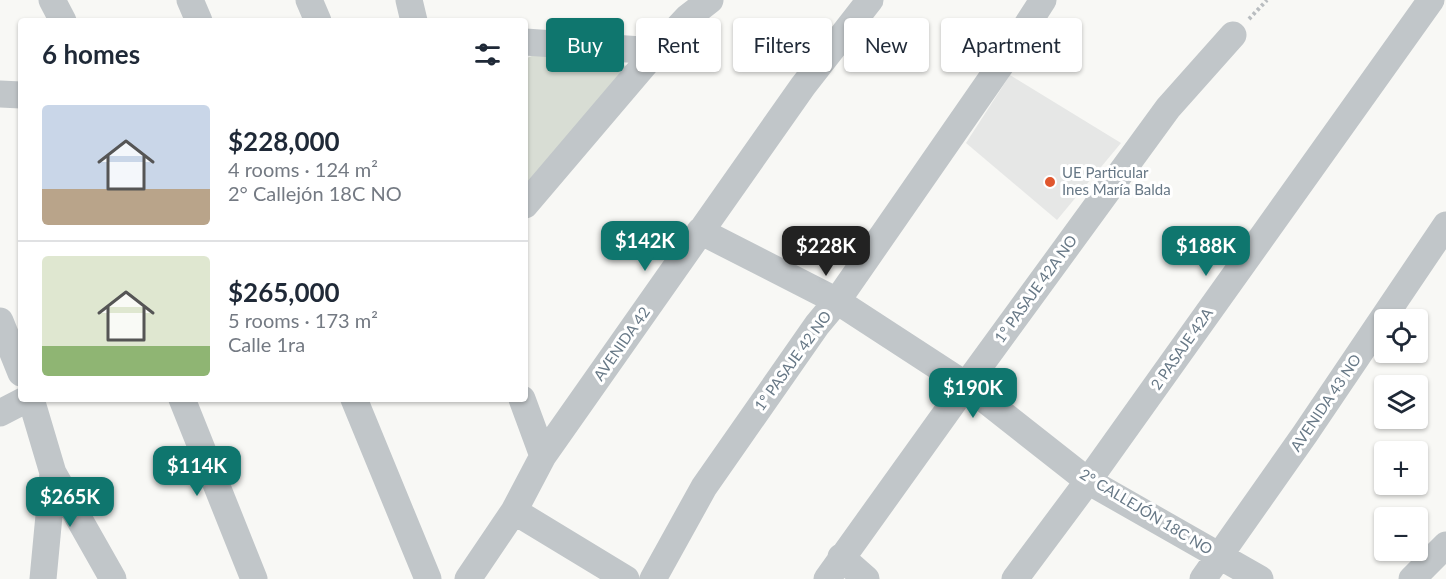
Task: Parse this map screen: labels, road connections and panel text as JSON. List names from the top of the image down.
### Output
{
  "streets": {
    "street": [
      "1° PASAJE 42A NO",
      "AVENIDA 42",
      "2 PASAJE 42A",
      "1° PASAJE 42 NO",
      "AVENIDA 43 NO",
      "2° CALLEJÓN 18C NO"
    ]
  },
  "crossings": [
    ["1° PASAJE 42A NO", "2° CALLEJÓN 18C NO"],
    ["AVENIDA 42", "2° CALLEJÓN 18C NO"],
    ["2 PASAJE 42A", "2° CALLEJÓN 18C NO"],
    ["1° PASAJE 42 NO", "2° CALLEJÓN 18C NO"],
    ["AVENIDA 43 NO", "2° CALLEJÓN 18C NO"]
  ],
  "places": ["UE Particular Ines María Balda"],
  "page": {
    "chip": [
      "Buy",
      "Rent",
      "Filters",
      "New",
      "Apartment"
    ],
    "heading": "6 homes",
    "list": [
      {
        "name": "$228,000",
        "note": "4 rooms · 124 m² · 2° Callejón 18C NO"
      },
      {
        "name": "$265,000",
        "note": "5 rooms · 173 m² · Calle 1ra"
      }
    ],
    "price": [
      "$142K",
      "$228K",
      "$188K",
      "$190K",
      "$114K",
      "$265K"
    ],
    "map_buttons": ["+", "−"]
  }
}
